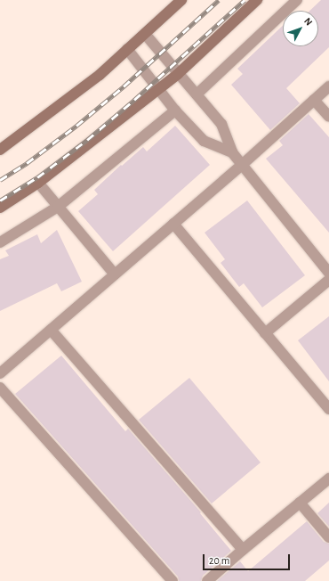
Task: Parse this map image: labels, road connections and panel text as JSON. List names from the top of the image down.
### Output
{
  "scale_bar": "20 m",
  "north": "top right"
}
